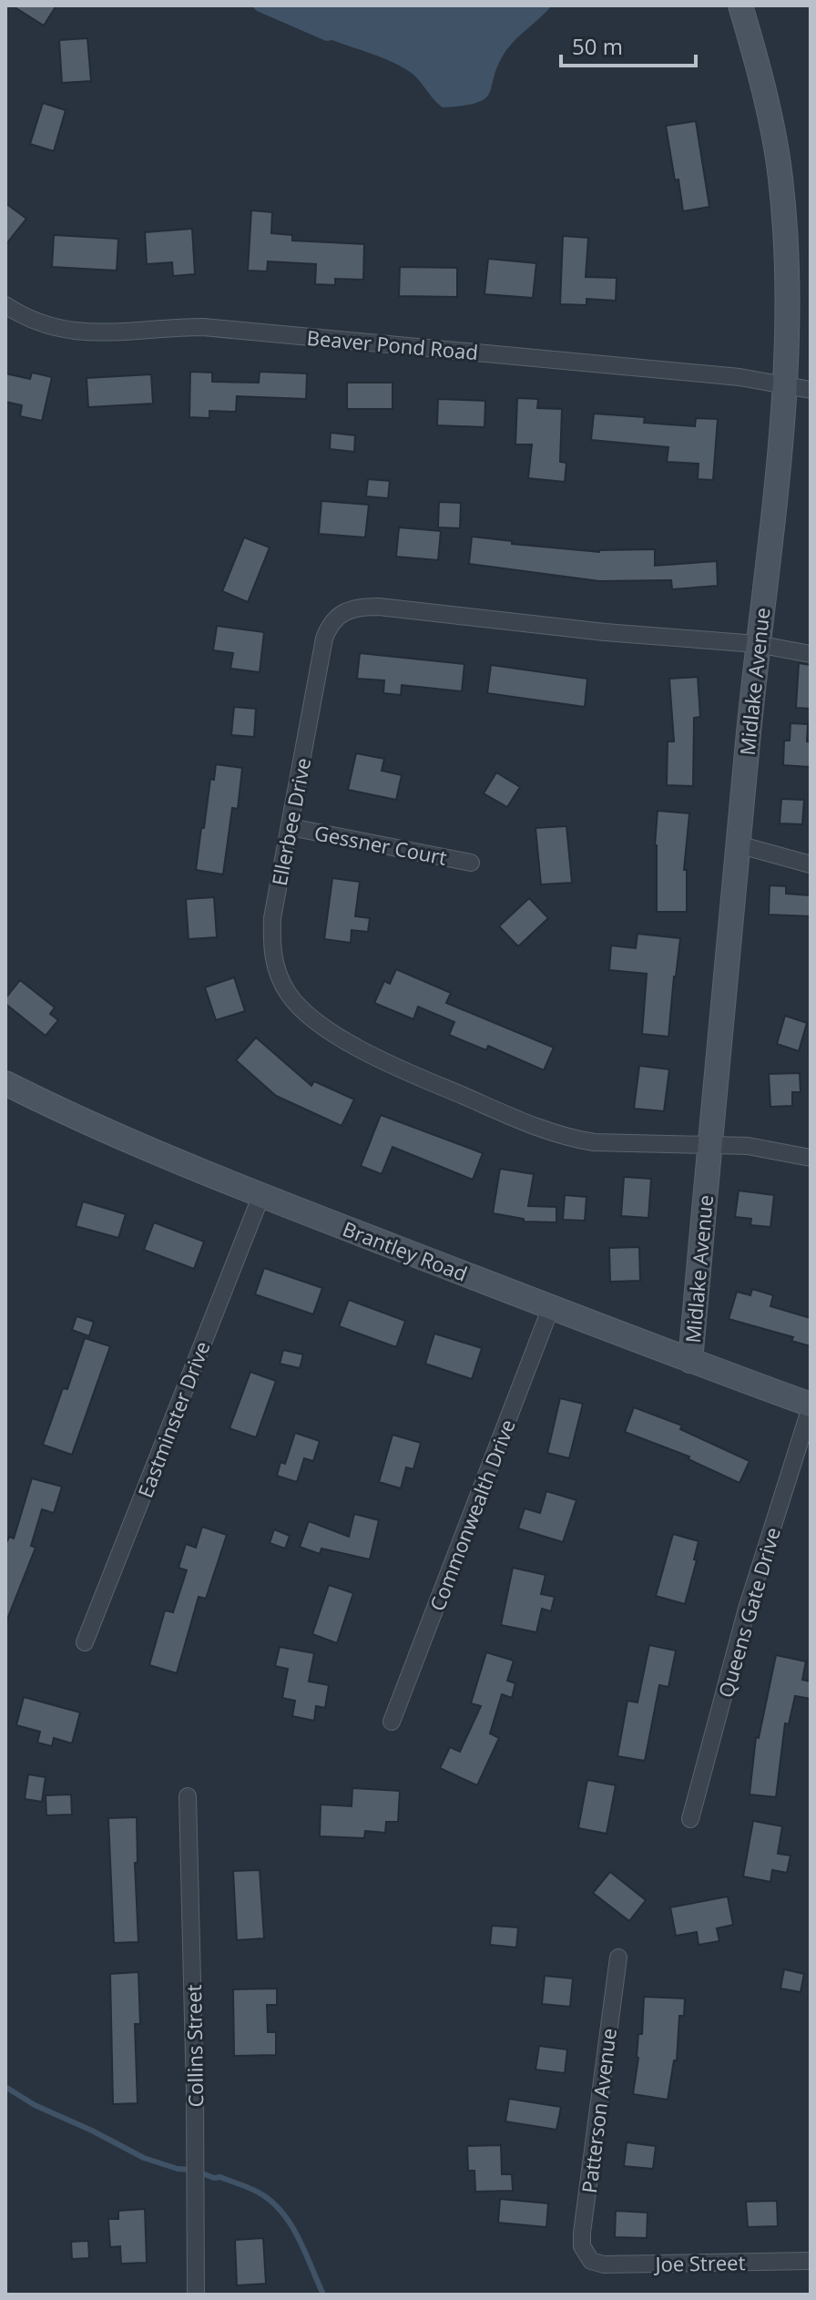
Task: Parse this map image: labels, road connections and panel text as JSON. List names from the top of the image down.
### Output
{
  "streets": {
    "street": [
      "Beaver Pond Road",
      "Midlake Avenue",
      "Ellerbee Drive",
      "Gessner Court",
      "Brantley Road",
      "Eastminster Drive",
      "Commonwealth Drive",
      "Queens Gate Drive",
      "Collins Street",
      "Patterson Avenue",
      "Joe Street"
    ]
  },
  "crossings": [
    ["Beaver Pond Road", "Midlake Avenue"],
    ["Midlake Avenue", "Ellerbee Drive"],
    ["Midlake Avenue", "Brantley Road"],
    ["Ellerbee Drive", "Gessner Court"],
    ["Brantley Road", "Eastminster Drive"],
    ["Brantley Road", "Commonwealth Drive"],
    ["Brantley Road", "Queens Gate Drive"],
    ["Patterson Avenue", "Joe Street"]
  ],
  "scale_bar": "50 m"
}
